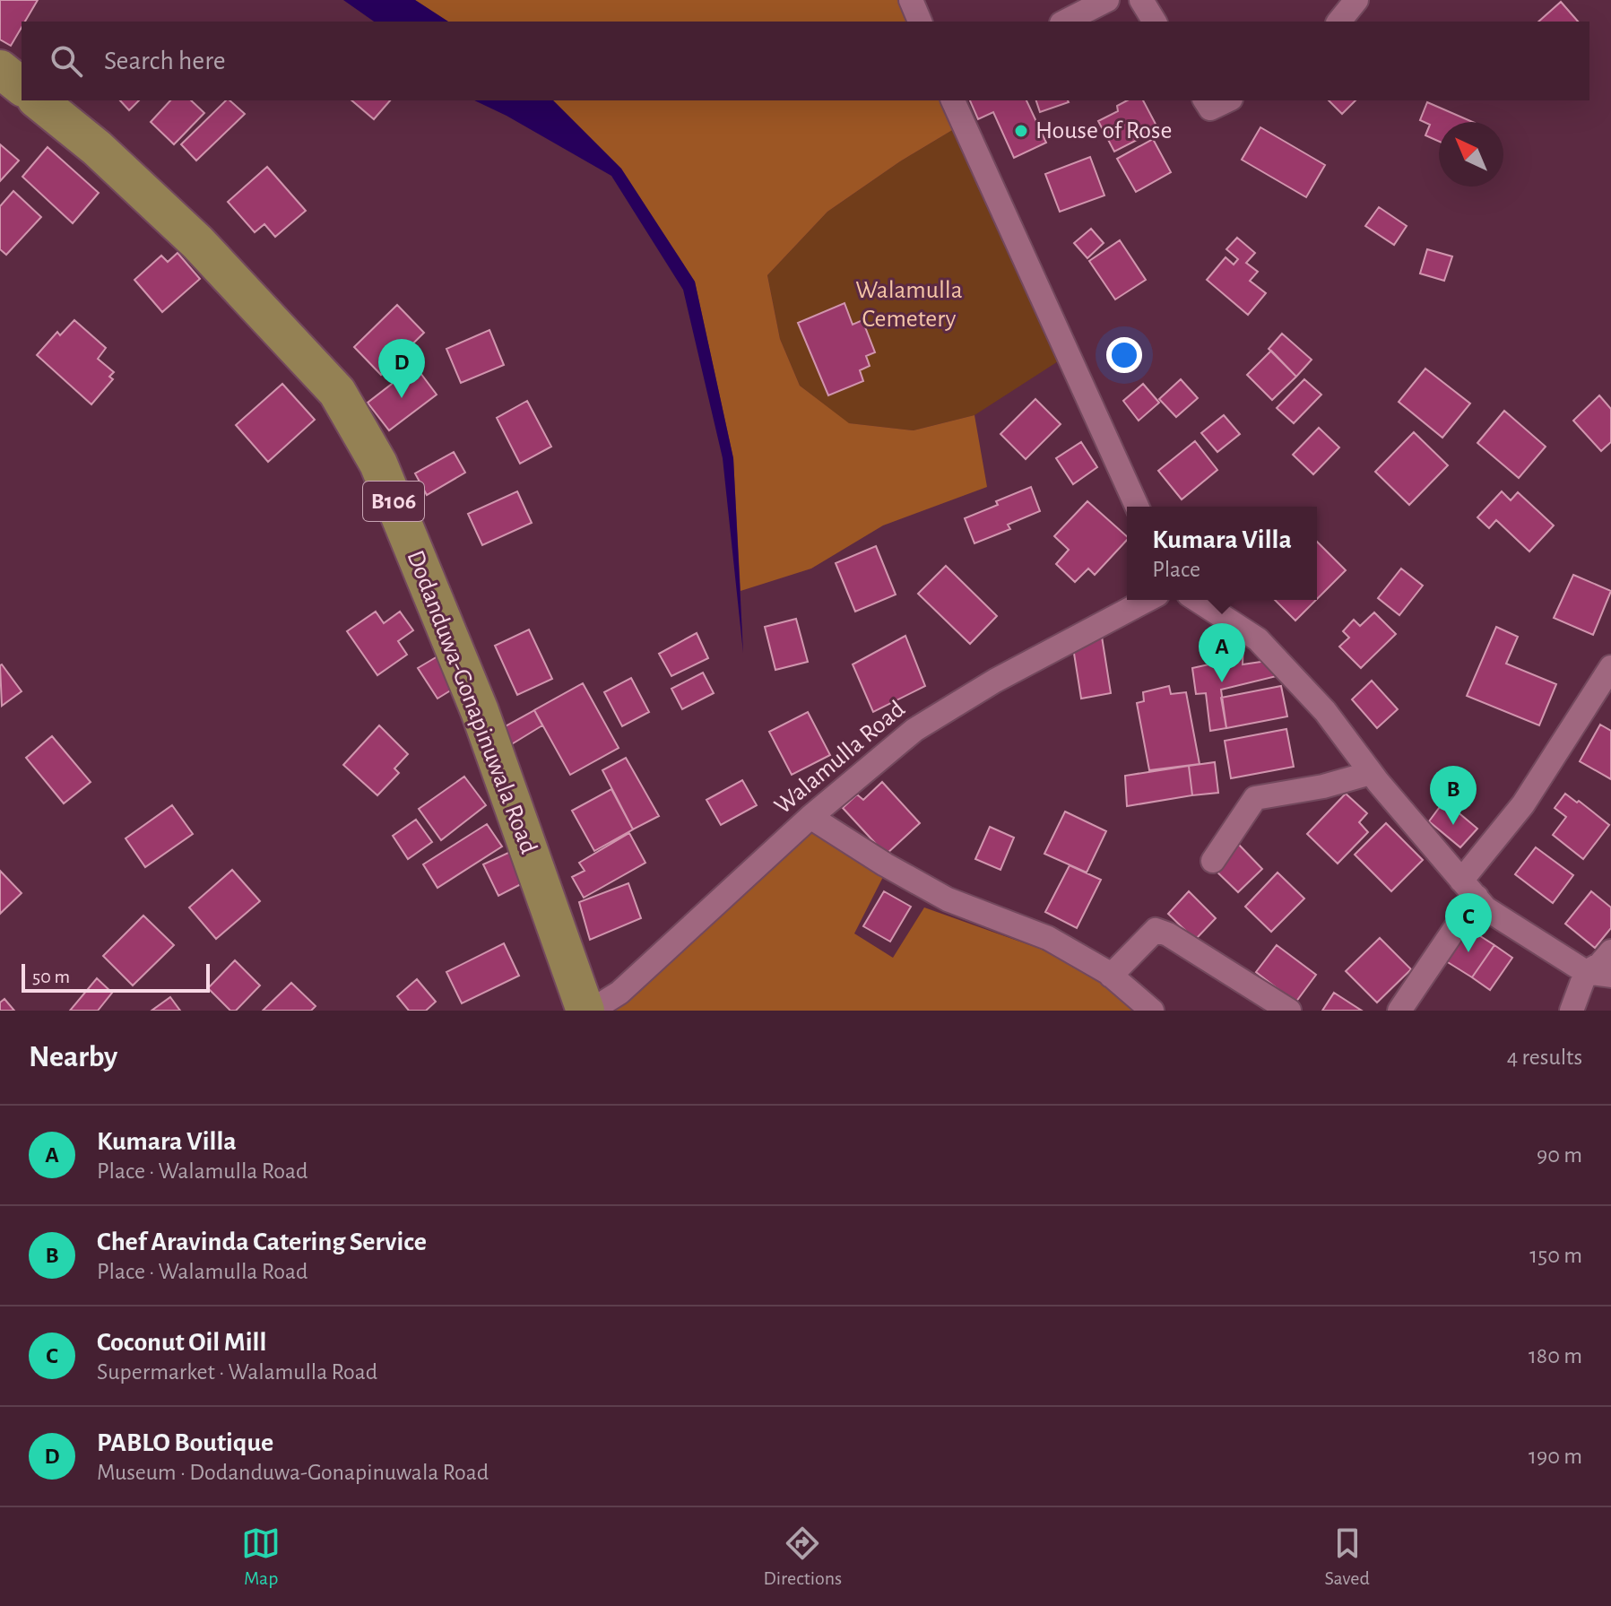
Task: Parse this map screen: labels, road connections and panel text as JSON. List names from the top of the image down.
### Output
{
  "streets": {
    "main road": ["B106", "Dodanduwa-Gonapinuwala Road"],
    "street": ["Walamulla Road"]
  },
  "crossings": [
    ["Dodanduwa-Gonapinuwala Road", "Walamulla Road"]
  ],
  "parks": ["Walamulla Cemetery"],
  "places": ["House of Rose"],
  "scale_bar": "50 m",
  "north": "top left",
  "page": {
    "search": "Search here",
    "pins": [
      "D",
      "A",
      "B",
      "C"
    ],
    "popup": ["Kumara Villa", "Place"],
    "scale": "50 m",
    "heading": ["Nearby", "4 results"],
    "list": [
      {
        "mark": "A",
        "name": "Kumara Villa",
        "note": "Place · Walamulla Road",
        "value": "90 m"
      },
      {
        "mark": "B",
        "name": "Chef Aravinda Catering Service",
        "note": "Place · Walamulla Road",
        "value": "150 m"
      },
      {
        "mark": "C",
        "name": "Coconut Oil Mill",
        "note": "Supermarket · Walamulla Road",
        "value": "180 m"
      },
      {
        "mark": "D",
        "name": "PABLO Boutique",
        "note": "Museum · Dodanduwa-Gonapinuwala Road",
        "value": "190 m"
      }
    ],
    "nav": ["Map", "Directions", "Saved"]
  }
}
